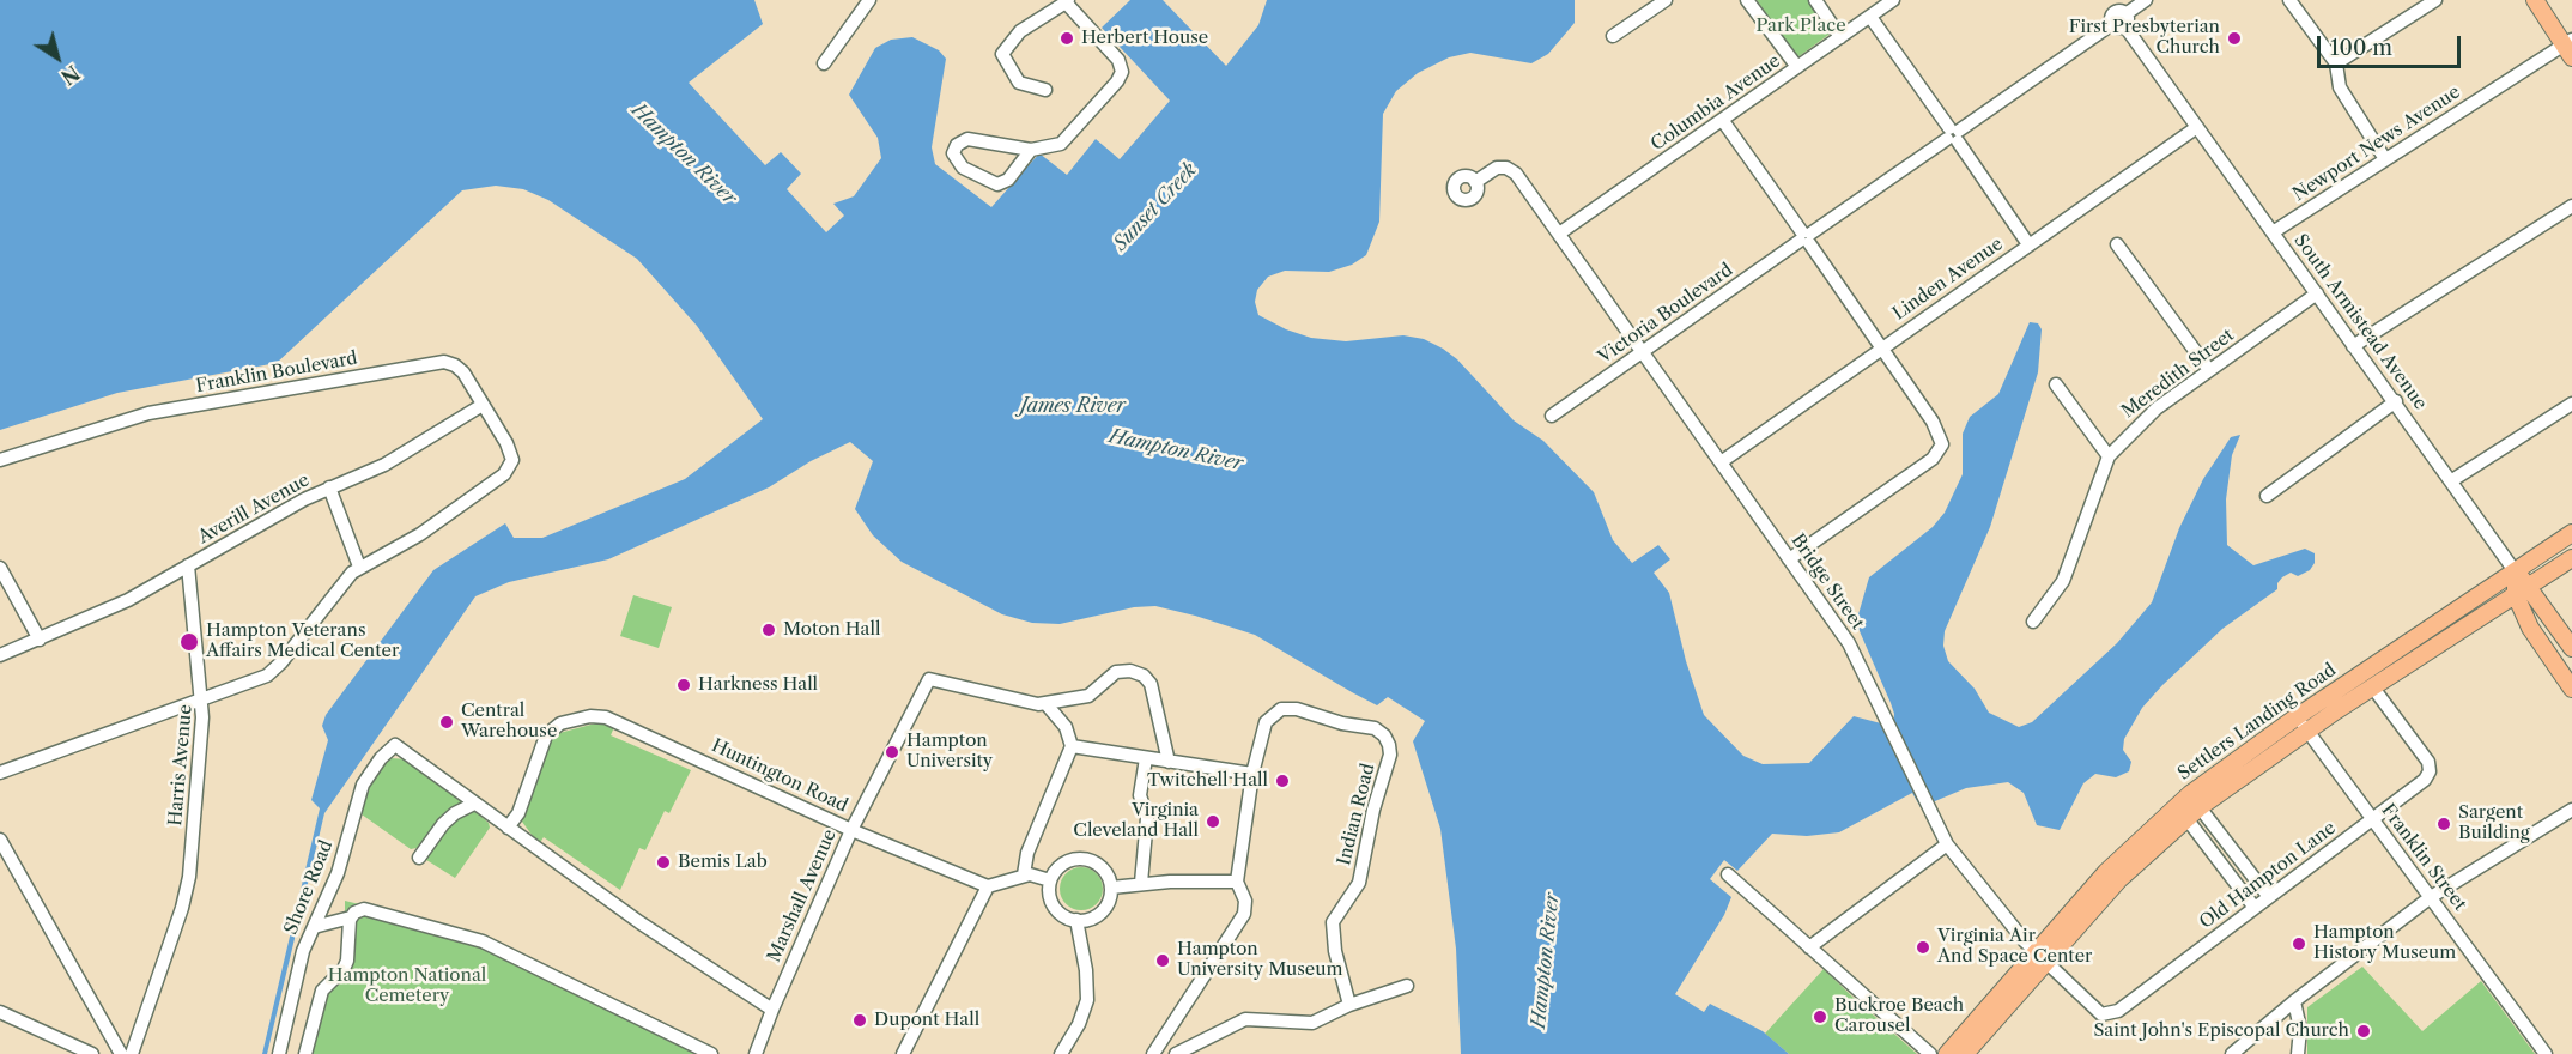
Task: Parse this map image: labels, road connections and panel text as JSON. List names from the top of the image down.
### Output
{
  "streets": {
    "main road": ["Settlers Landing Road"],
    "street": [
      "Columbia Avenue",
      "Newport News Avenue",
      "Linden Avenue",
      "Victoria Boulevard",
      "South Armistead Avenue",
      "Franklin Boulevard",
      "Meredith Street",
      "Averill Avenue",
      "Bridge Street",
      "Harris Avenue",
      "Huntington Road",
      "Indian Road",
      "Franklin Street",
      "Old Hampton Lane",
      "Shore Road",
      "Marshall Avenue"
    ]
  },
  "crossings": [
    ["Columbia Avenue", "Bridge Street"],
    ["Newport News Avenue", "South Armistead Avenue"],
    ["Linden Avenue", "South Armistead Avenue"],
    ["Linden Avenue", "Bridge Street"],
    ["Victoria Boulevard", "South Armistead Avenue"],
    ["Victoria Boulevard", "Bridge Street"],
    ["South Armistead Avenue", "Meredith Street"],
    ["South Armistead Avenue", "Settlers Landing Road"],
    ["Franklin Boulevard", "Averill Avenue"],
    ["Franklin Boulevard", "Harris Avenue"],
    ["Bridge Street", "Settlers Landing Road"],
    ["Bridge Street", "Old Hampton Lane"],
    ["Settlers Landing Road", "Franklin Street"],
    ["Settlers Landing Road", "Old Hampton Lane"],
    ["Huntington Road", "Marshall Avenue"],
    ["Franklin Street", "Old Hampton Lane"]
  ],
  "water": ["Hampton River", "Sunset Creek", "James River"],
  "parks": ["Park Place", "Hampton National Cemetery"],
  "places": [
    "Herbert House",
    "First Presbyterian Church",
    "Moton Hall",
    "Hampton Veterans Affairs Medical Center",
    "Harkness Hall",
    "Central Warehouse",
    "Hampton University",
    "Twitchell Hall",
    "Virginia Cleveland Hall",
    "Sargent Building",
    "Bemis Lab",
    "Hampton History Museum",
    "Virginia Air And Space Center",
    "Hampton University Museum",
    "Buckroe Beach Carousel",
    "Dupont Hall",
    "Saint John's Episcopal Church"
  ],
  "scale_bar": "100 m",
  "north": "bottom right"
}
